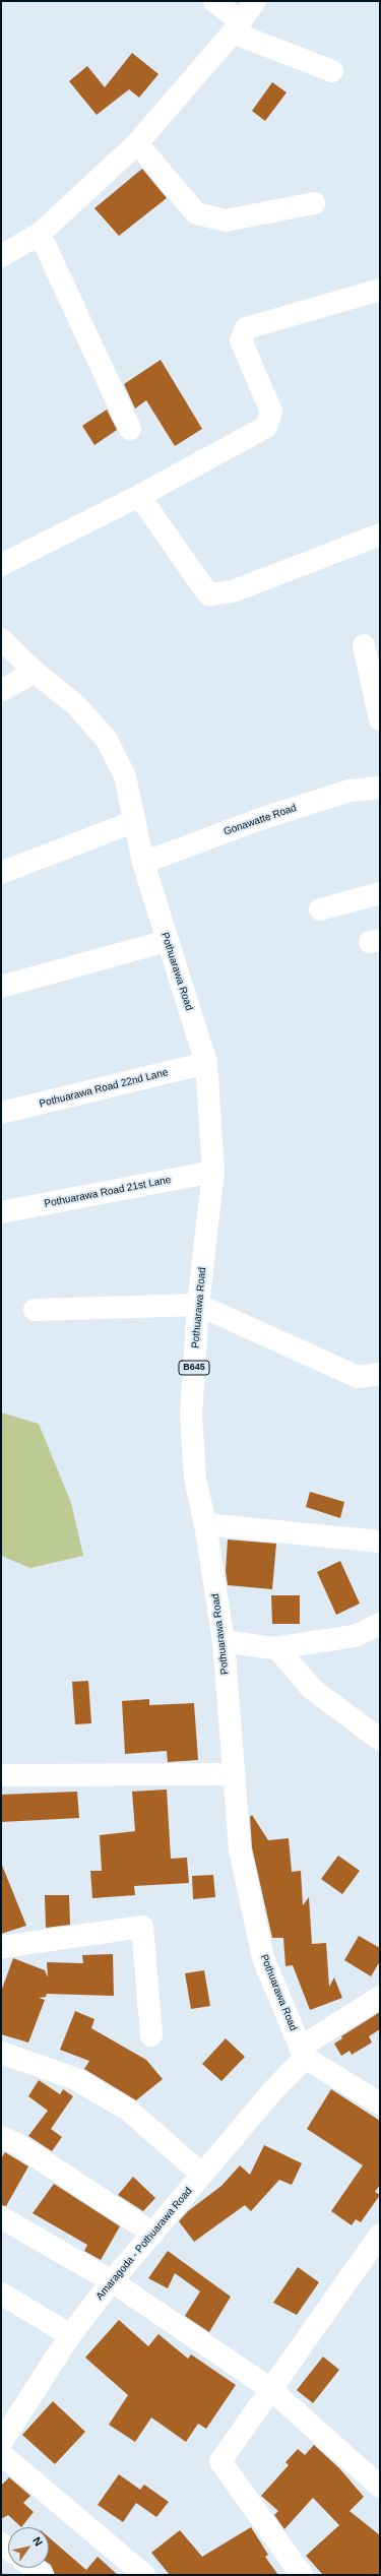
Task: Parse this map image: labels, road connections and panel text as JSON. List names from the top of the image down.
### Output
{
  "streets": {
    "street": [
      "Gonawatte Road",
      "Pothuarawa Road",
      "Pothuarawa Road 22nd Lane",
      "Pothuarawa Road 21st Lane",
      "B645",
      "Amaragoda - Pothuarawa Road"
    ]
  },
  "crossings": [
    ["Gonawatte Road", "Pothuarawa Road"],
    ["Pothuarawa Road", "Pothuarawa Road 22nd Lane"],
    ["Pothuarawa Road", "Pothuarawa Road 21st Lane"],
    ["Pothuarawa Road", "Amaragoda - Pothuarawa Road"]
  ],
  "north": "top right"
}
